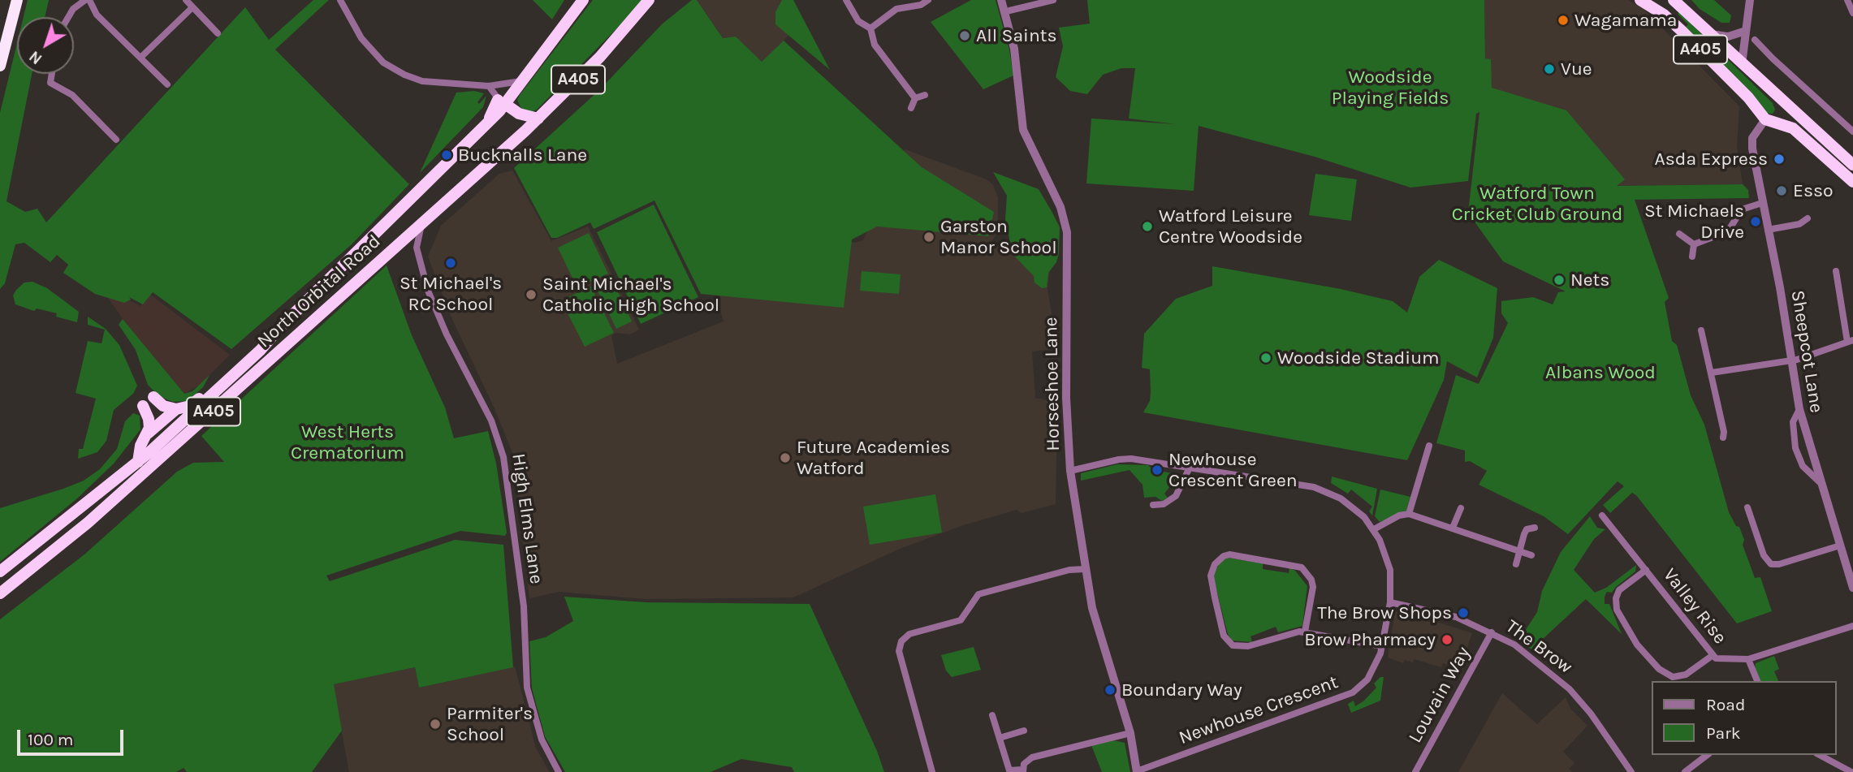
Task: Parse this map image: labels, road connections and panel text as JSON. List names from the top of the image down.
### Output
{
  "streets": {
    "highway": ["A405", "North Orbital Road"],
    "street": [
      "Sheepcot Lane",
      "Horseshoe Lane",
      "High Elms Lane",
      "Valley Rise",
      "The Brow",
      "Louvain Way",
      "Newhouse Crescent"
    ]
  },
  "crossings": [
    ["A405", "North Orbital Road"],
    ["A405", "Sheepcot Lane"],
    ["Horseshoe Lane", "Newhouse Crescent"],
    ["The Brow", "Louvain Way"],
    ["The Brow", "Newhouse Crescent"]
  ],
  "parks": [
    "Woodside Playing Fields",
    "Watford Town Cricket Club Ground",
    "Albans Wood",
    "West Herts Crematorium"
  ],
  "places": [
    "Wagamama",
    "All Saints",
    "Vue",
    "Bucknalls Lane",
    "Asda Express",
    "Esso",
    "St Michaels Drive",
    "Watford Leisure Centre Woodside",
    "Garston Manor School",
    "St Michael's RC School",
    "Nets",
    "Saint Michael's Catholic High School",
    "Woodside Stadium",
    "Future Academies Watford",
    "Newhouse Crescent Green",
    "The Brow Shops",
    "Brow Pharmacy",
    "Boundary Way",
    "Parmiter's School"
  ],
  "legend": ["Road", "Park"],
  "scale_bar": "100 m",
  "north": "bottom left"
}
